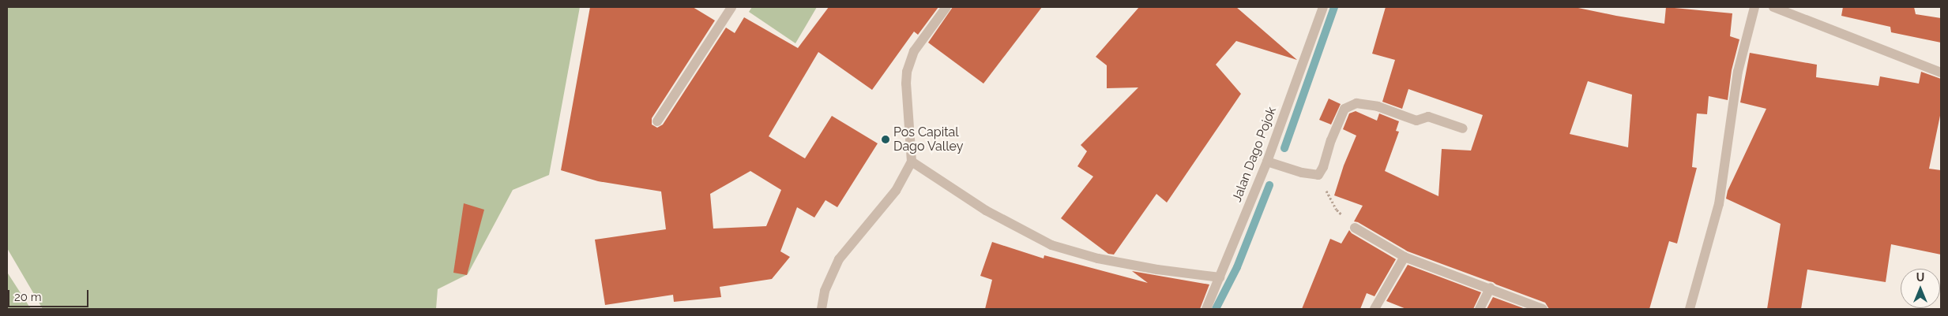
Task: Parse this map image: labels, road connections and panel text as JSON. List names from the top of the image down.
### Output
{
  "streets": {
    "street": ["Jalan Dago Pojok"]
  },
  "places": ["Pos Capital Dago Valley"],
  "scale_bar": "20 m",
  "north": "top"
}
